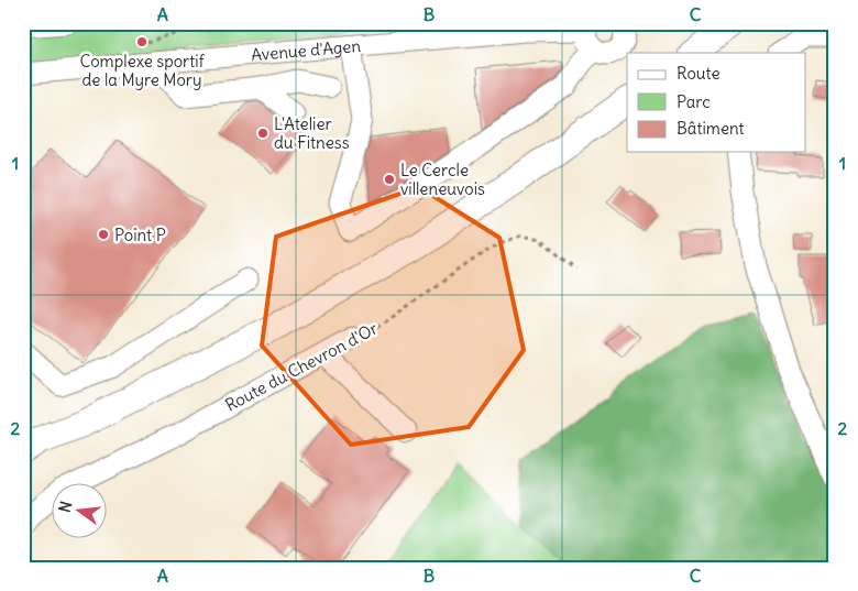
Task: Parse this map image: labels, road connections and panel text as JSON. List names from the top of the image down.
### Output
{
  "streets": {
    "street": ["Avenue d'Agen", "Route du Chevron d'Or"]
  },
  "places": [
    "Complexe sportif de la Myre Mory",
    "L'Atelier du Fitness",
    "Le Cercle villeneuvois",
    "Point P"
  ],
  "legend": ["Route", "Parc", "Bâtiment"],
  "north": "left",
  "grid": {
    "columns": ["A", "B", "C"],
    "rows": ["1", "2"]
  }
}
